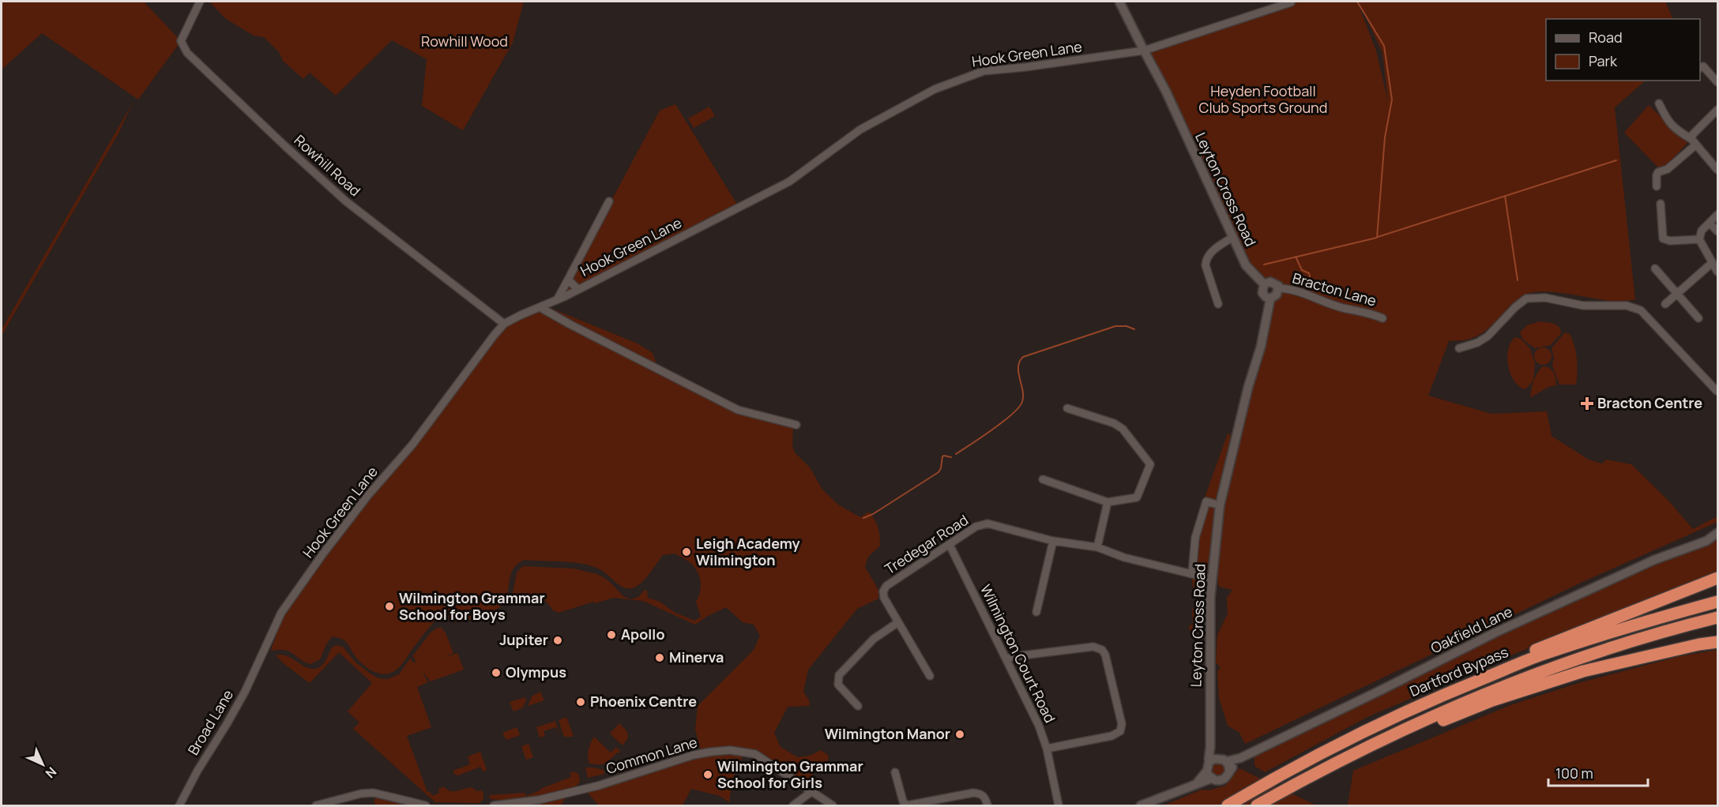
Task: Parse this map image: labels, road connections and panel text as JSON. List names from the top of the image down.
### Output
{
  "streets": {
    "highway": ["Dartford Bypass"],
    "street": [
      "Hook Green Lane",
      "Rowhill Road",
      "Leyton Cross Road",
      "Bracton Lane",
      "Tredegar Road",
      "Oakfield Lane",
      "Wilmington Court Road",
      "Broad Lane",
      "Common Lane"
    ]
  },
  "crossings": [
    ["Hook Green Lane", "Rowhill Road"],
    ["Hook Green Lane", "Leyton Cross Road"],
    ["Hook Green Lane", "Broad Lane"],
    ["Leyton Cross Road", "Bracton Lane"],
    ["Leyton Cross Road", "Tredegar Road"],
    ["Leyton Cross Road", "Oakfield Lane"],
    ["Tredegar Road", "Wilmington Court Road"]
  ],
  "parks": ["Rowhill Wood", "Heyden Football Club Sports Ground"],
  "places": {
    "health": ["Bracton Centre"],
    "other": [
      "Leigh Academy Wilmington",
      "Wilmington Grammar School for Boys",
      "Apollo",
      "Jupiter",
      "Minerva",
      "Olympus",
      "Phoenix Centre",
      "Wilmington Manor",
      "Wilmington Grammar School for Girls"
    ]
  },
  "legend": ["Road", "Park"],
  "scale_bar": "100 m",
  "north": "bottom right"
}
